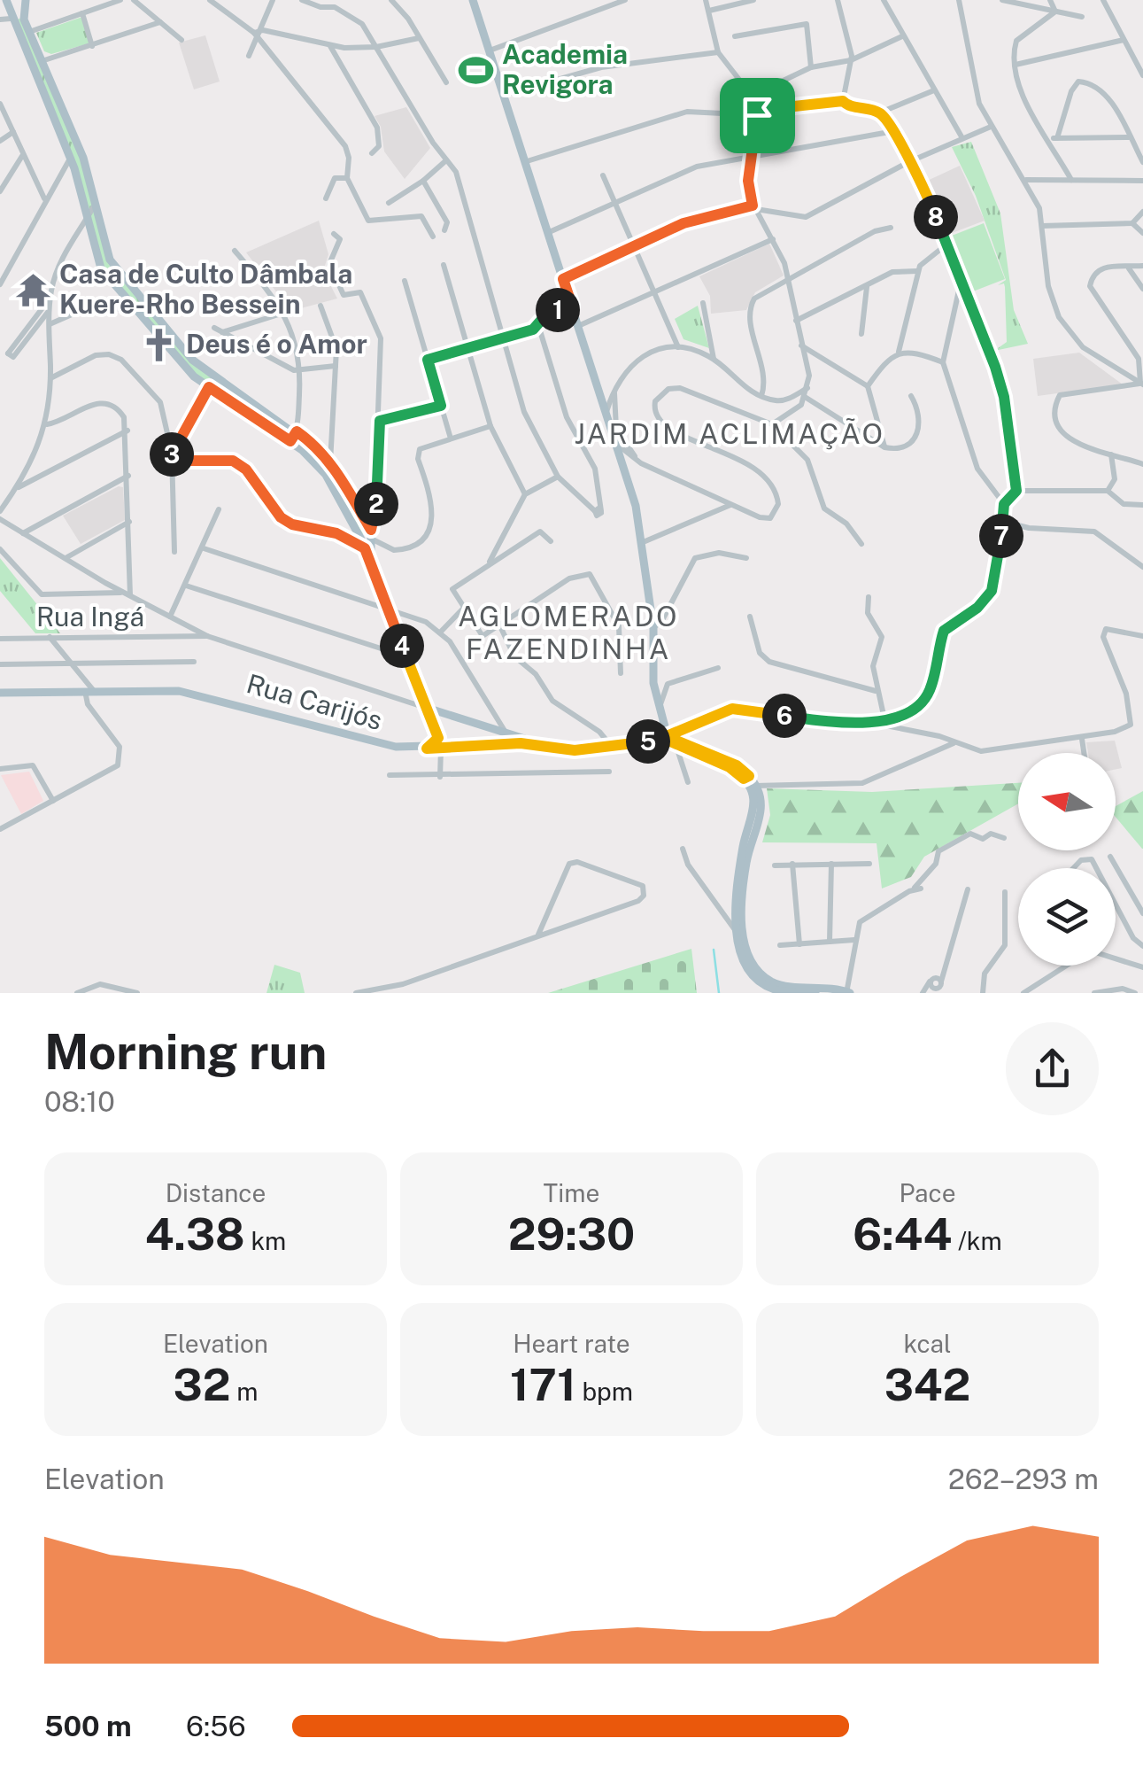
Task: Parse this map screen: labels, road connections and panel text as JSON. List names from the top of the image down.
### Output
{
  "streets": {
    "main road": ["Rua Carijós"],
    "street": ["Rua Ingá"]
  },
  "districts": ["JARDIM ACLIMAÇÃO", "AGLOMERADO FAZENDINHA"],
  "places": {
    "sports": ["Academia Revigora"],
    "temple": ["Casa de Culto Dâmbala Kuere-Rho Bessein"],
    "church": ["Deus é o Amor"]
  },
  "north": "left",
  "page": {
    "pins": [
      "8",
      "1",
      "3",
      "2",
      "7",
      "4",
      "6",
      "5"
    ],
    "heading": ["Morning run", "08:10"],
    "stats": [
      ["Distance", "4.38 km"],
      ["Time", "29:30"],
      ["Pace", "6:44 /km"],
      ["Elevation", "32 m"],
      ["Heart rate", "171 bpm"],
      ["kcal", "342"]
    ],
    "chart": ["Elevation", "262–293 m"],
    "list": [
      {
        "name": "500 m",
        "note": "6:56"
      }
    ]
  }
}
